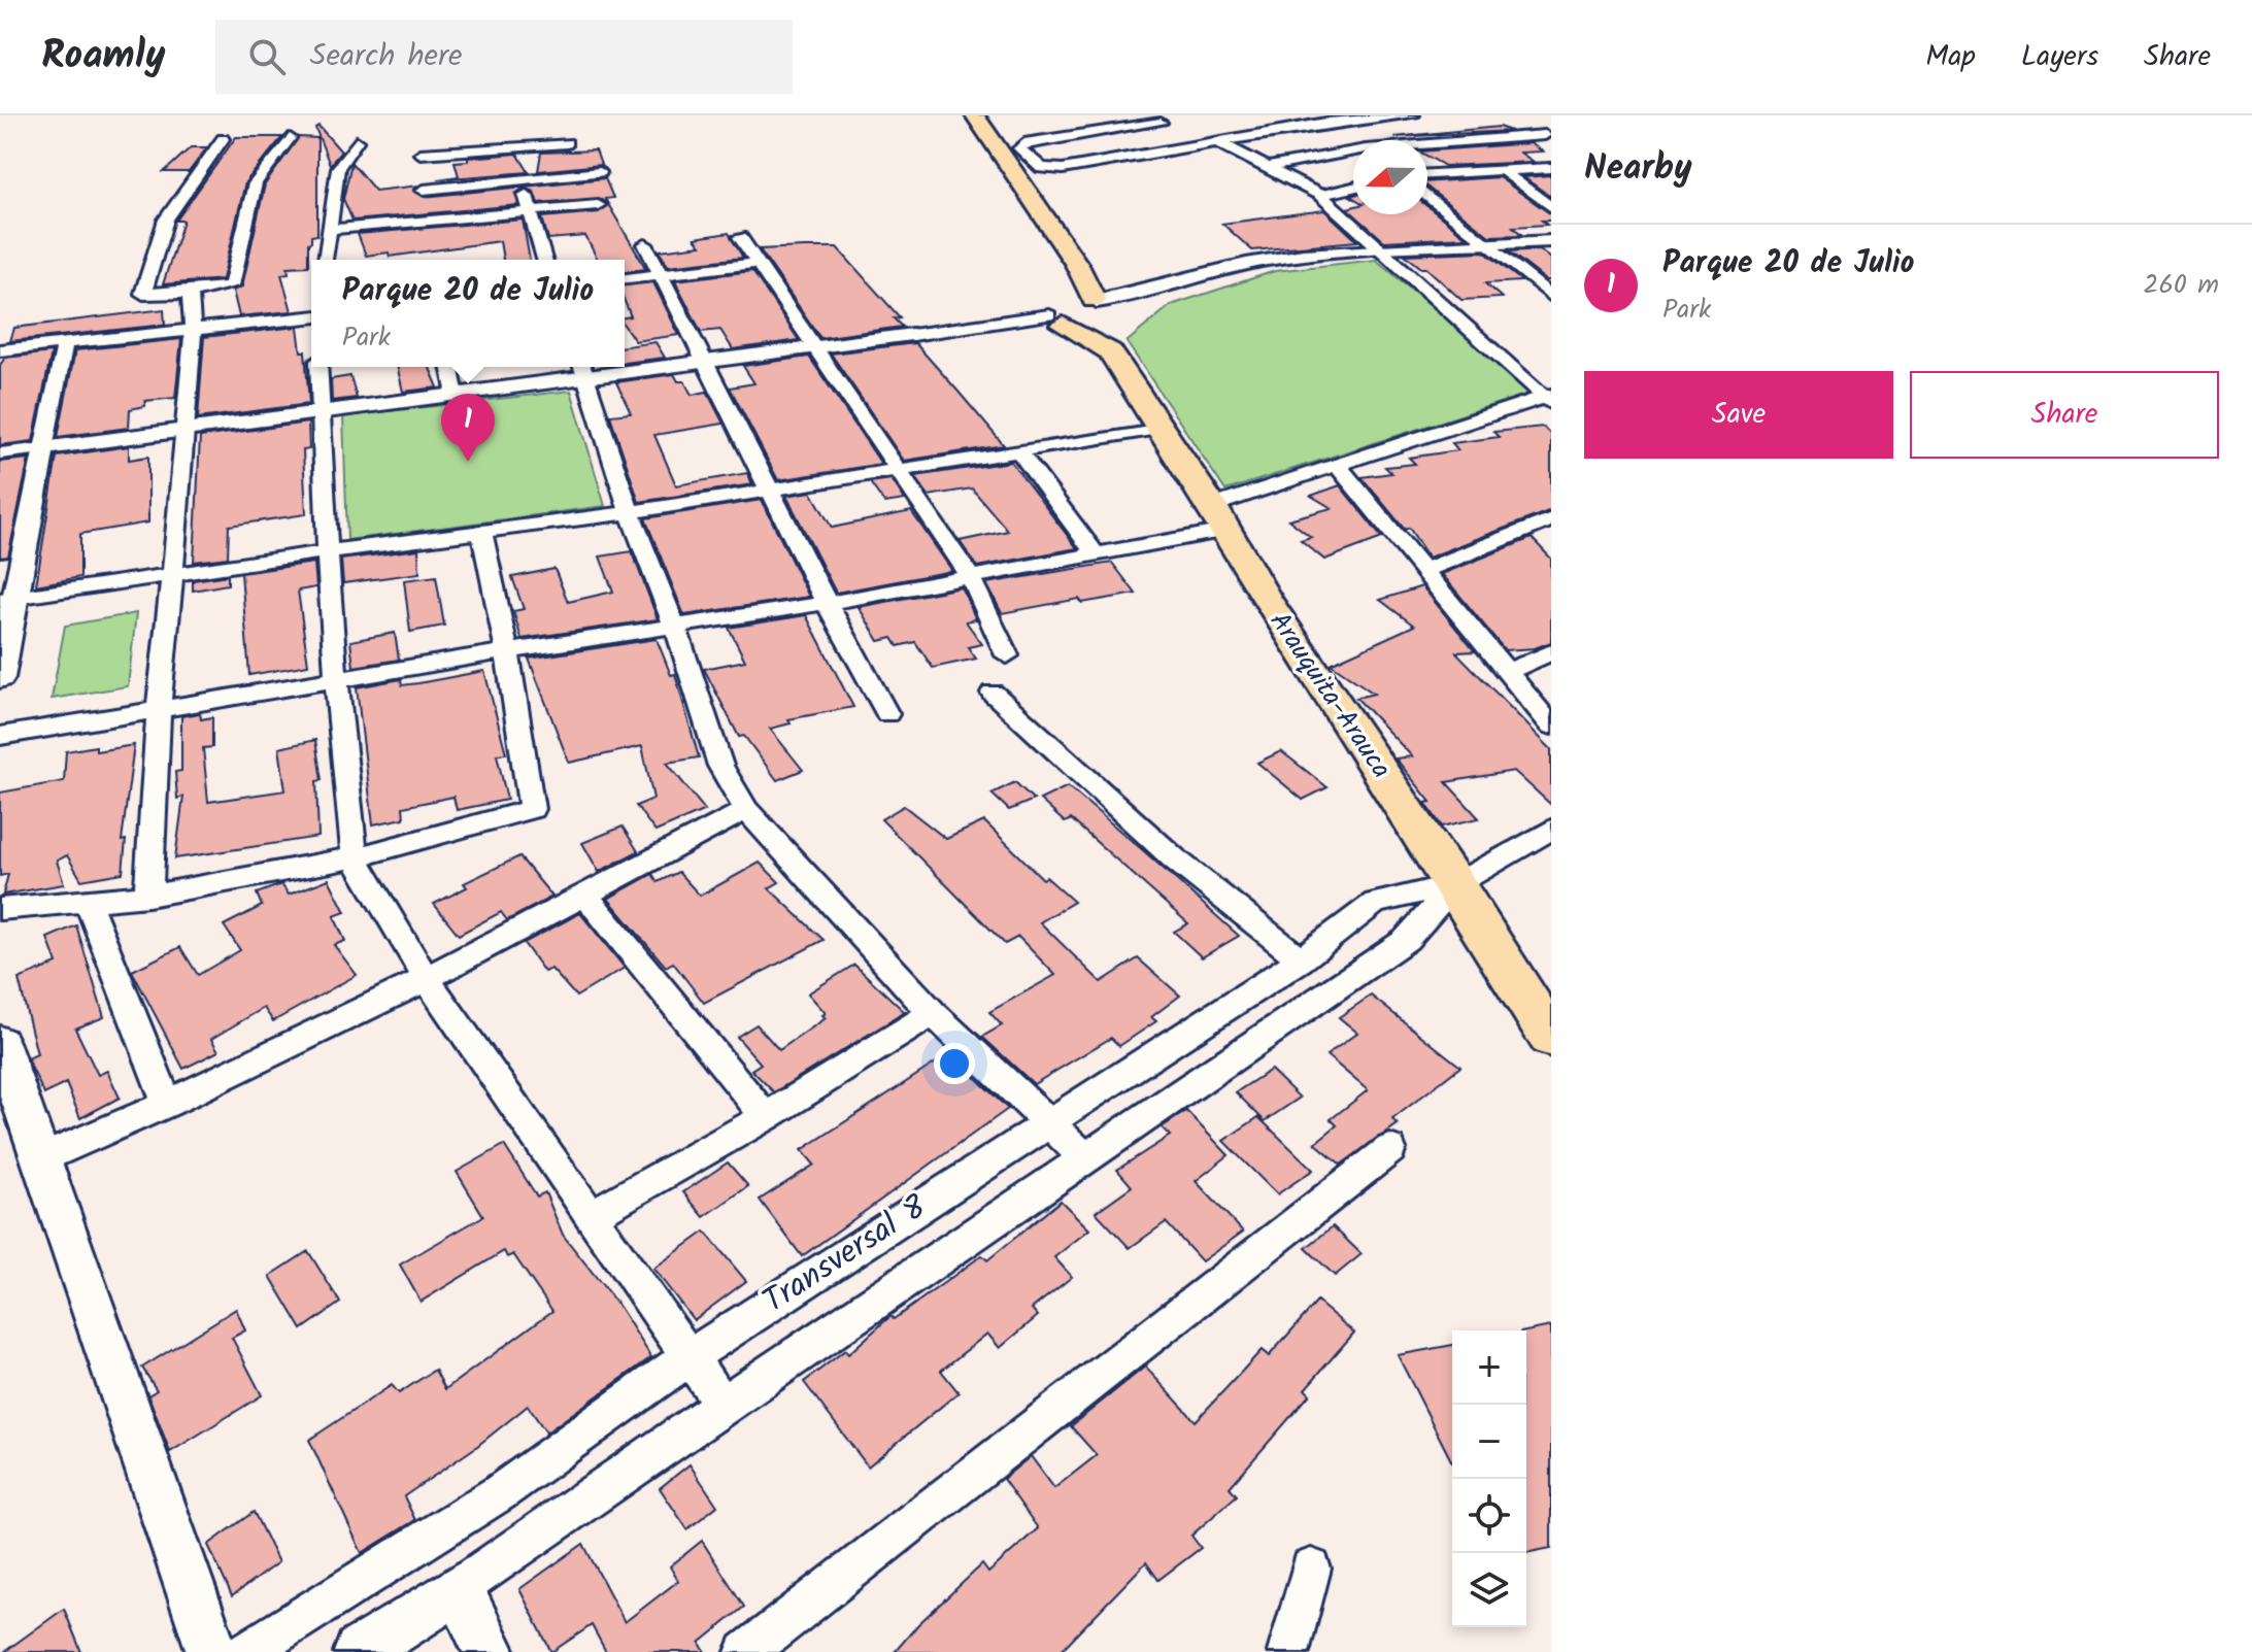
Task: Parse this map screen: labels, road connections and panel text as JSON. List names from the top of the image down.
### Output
{
  "streets": {
    "main road": ["Arauquita-Arauca"],
    "street": ["Transversal 8"]
  },
  "crossings": [
    ["Arauquita-Arauca", "Transversal 8"]
  ],
  "north": "left",
  "page": {
    "header": "Roamly",
    "search": "Search here",
    "nav": ["Map", "Layers", "Share"],
    "heading": "Nearby",
    "list": [
      {
        "mark": "1",
        "name": "Parque 20 de Julio",
        "note": "Park",
        "value": "260 m"
      }
    ],
    "popup": ["Parque 20 de Julio", "Park"],
    "buttons": ["Save", "Share"],
    "pins": "1",
    "map_buttons": ["+", "−"]
  }
}
